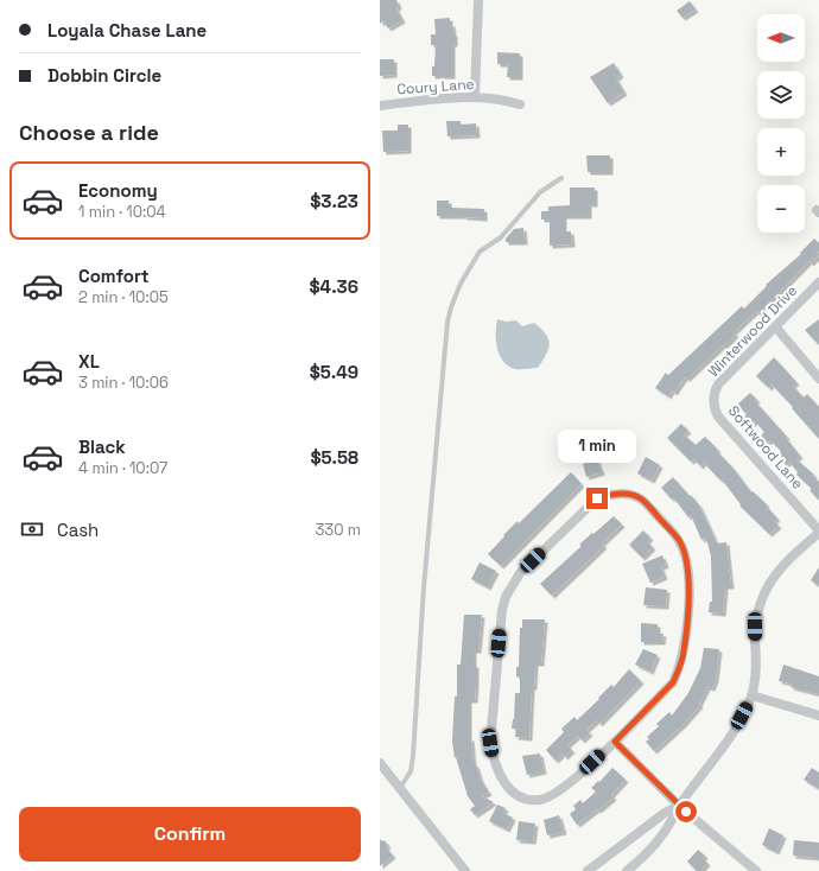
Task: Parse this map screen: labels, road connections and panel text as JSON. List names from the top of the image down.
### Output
{
  "streets": {
    "street": ["Coury Lane", "Winterwood Drive", "Softwood Lane"]
  },
  "crossings": [
    ["Winterwood Drive", "Softwood Lane"]
  ],
  "north": "left",
  "page": {
    "banner": ["Loyala Chase Lane", "Dobbin Circle"],
    "map_buttons": ["+", "−"],
    "heading": "Choose a ride",
    "list": [
      {
        "name": "Economy",
        "note": "1 min · 10:04",
        "value": "$3.23"
      },
      {
        "name": "Comfort",
        "note": "2 min · 10:05",
        "value": "$4.36"
      },
      {
        "name": "XL",
        "note": "3 min · 10:06",
        "value": "$5.49"
      },
      {
        "name": "Black",
        "note": "4 min · 10:07",
        "value": "$5.58"
      }
    ],
    "bubble": "1 min",
    "pay": ["Cash", "330 m"],
    "buttons": "Confirm"
  }
}
